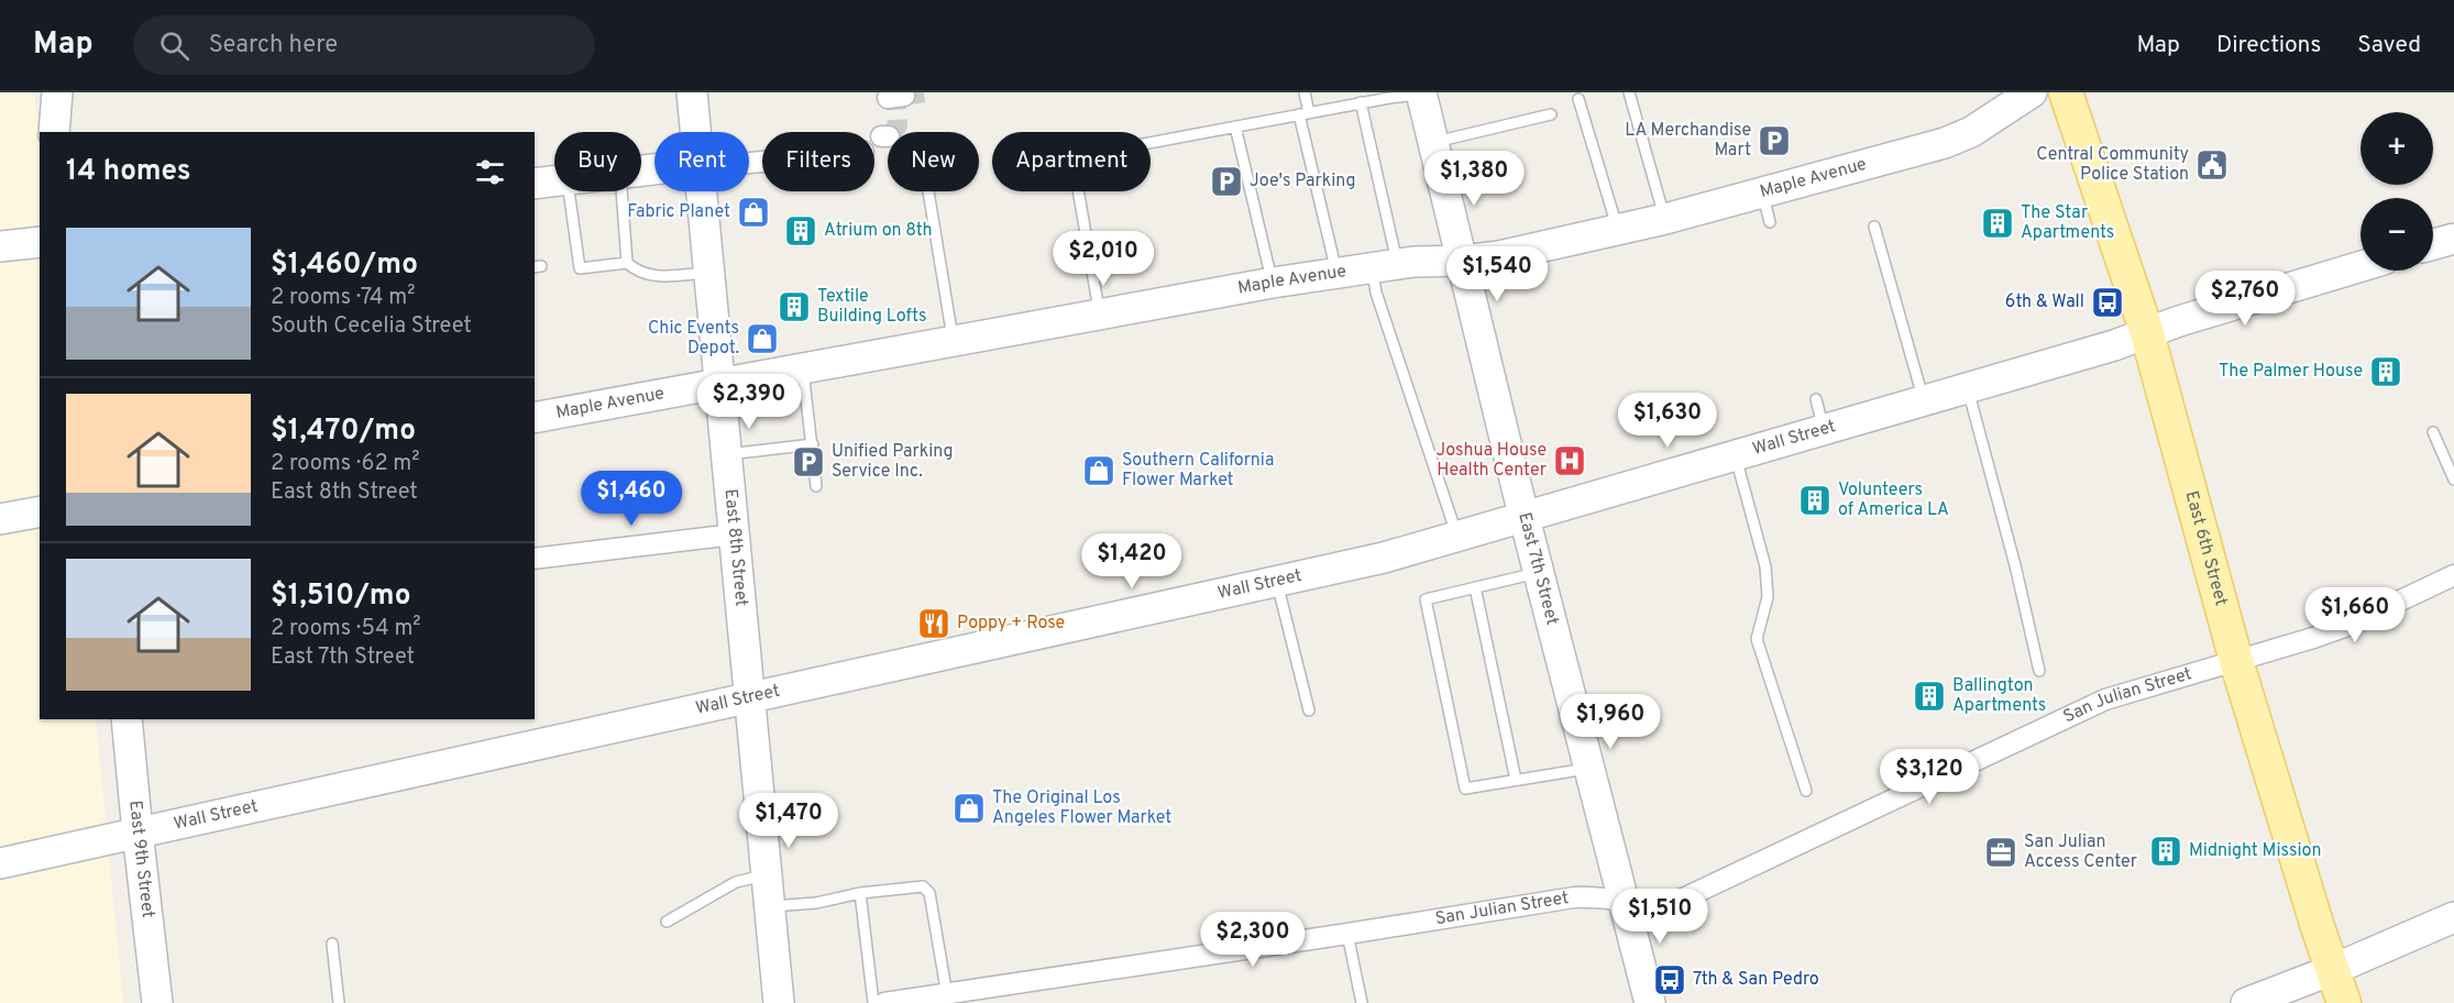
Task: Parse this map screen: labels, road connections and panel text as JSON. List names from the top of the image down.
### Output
{
  "streets": {
    "main road": ["East 6th Street"],
    "street": [
      "Maple Avenue",
      "Wall Street",
      "East 8th Street",
      "East 7th Street",
      "San Julian Street",
      "East 9th Street"
    ]
  },
  "crossings": [
    ["Maple Avenue", "East 8th Street"],
    ["Maple Avenue", "East 7th Street"],
    ["Wall Street", "East 8th Street"],
    ["Wall Street", "East 6th Street"],
    ["Wall Street", "East 7th Street"],
    ["Wall Street", "East 9th Street"],
    ["East 6th Street", "San Julian Street"],
    ["East 7th Street", "San Julian Street"]
  ],
  "places": {
    "parking": ["LA Merchandise Mart", "Joe's Parking", "Unified Parking Service Inc."],
    "public building": ["Central Community Police Station"],
    "shop": [
      "Fabric Planet",
      "Chic Events Depot.",
      "Southern California Flower Market",
      "The Original Los Angeles Flower Market"
    ],
    "building": [
      "The Star Apartments",
      "Atrium on 8th",
      "Textile Building Lofts",
      "The Palmer House",
      "Volunteers of America LA",
      "Ballington Apartments",
      "Midnight Mission"
    ],
    "bus stop": ["6th & Wall", "7th & San Pedro"],
    "hospital": ["Joshua House Health Center"],
    "restaurant": ["Poppy + Rose"],
    "office": ["San Julian Access Center"]
  },
  "page": {
    "header": "Map",
    "search": "Search here",
    "nav": ["Map", "Directions", "Saved"],
    "map_buttons": ["+", "−"],
    "chip": [
      "Buy",
      "Rent",
      "Filters",
      "New",
      "Apartment"
    ],
    "heading": "14 homes",
    "price": [
      "$1,380",
      "$2,010",
      "$1,540",
      "$2,760",
      "$2,390",
      "$1,630",
      "$1,460",
      "$1,420",
      "$1,660",
      "$1,960",
      "$3,120",
      "$1,470",
      "$1,510",
      "$2,300"
    ],
    "list": [
      {
        "name": "$1,460/mo",
        "note": "2 rooms · 74 m² · South Cecelia Street"
      },
      {
        "name": "$1,470/mo",
        "note": "2 rooms · 62 m² · East 8th Street"
      },
      {
        "name": "$1,510/mo",
        "note": "2 rooms · 54 m² · East 7th Street"
      }
    ]
  }
}
